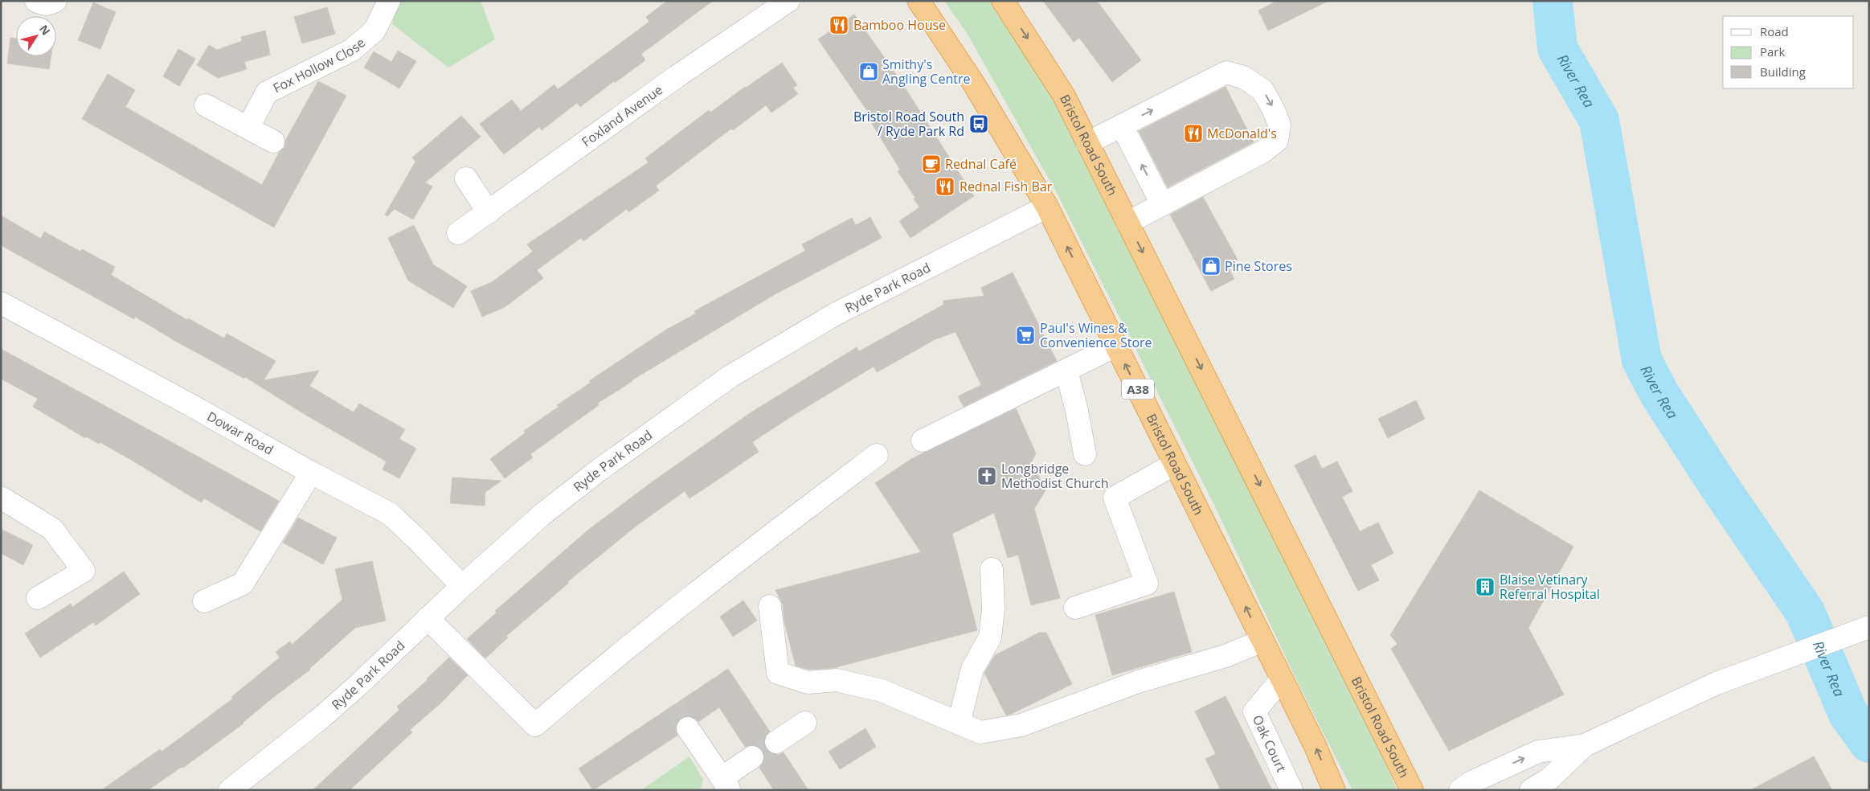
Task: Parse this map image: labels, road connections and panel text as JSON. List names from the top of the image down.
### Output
{
  "streets": {
    "highway": ["Bristol Road South", "A38"],
    "street": [
      "Fox Hollow Close",
      "Foxland Avenue",
      "Ryde Park Road",
      "Dowar Road",
      "Oak Court"
    ]
  },
  "crossings": [
    ["Bristol Road South", "Ryde Park Road"],
    ["Bristol Road South", "Oak Court"],
    ["Ryde Park Road", "Dowar Road"]
  ],
  "water": ["River Rea"],
  "places": {
    "restaurant": ["Bamboo House", "McDonald's", "Rednal Fish Bar"],
    "shop": ["Smithy's Angling Centre", "Pine Stores"],
    "bus stop": ["Bristol Road South / Ryde Park Rd"],
    "cafe": ["Rednal Café"],
    "supermarket": ["Paul's Wines & Convenience Store"],
    "church": ["Longbridge Methodist Church"],
    "building": ["Blaise Vetinary Referral Hospital"]
  },
  "legend": ["Road", "Park", "Building"],
  "north": "top right"
}
